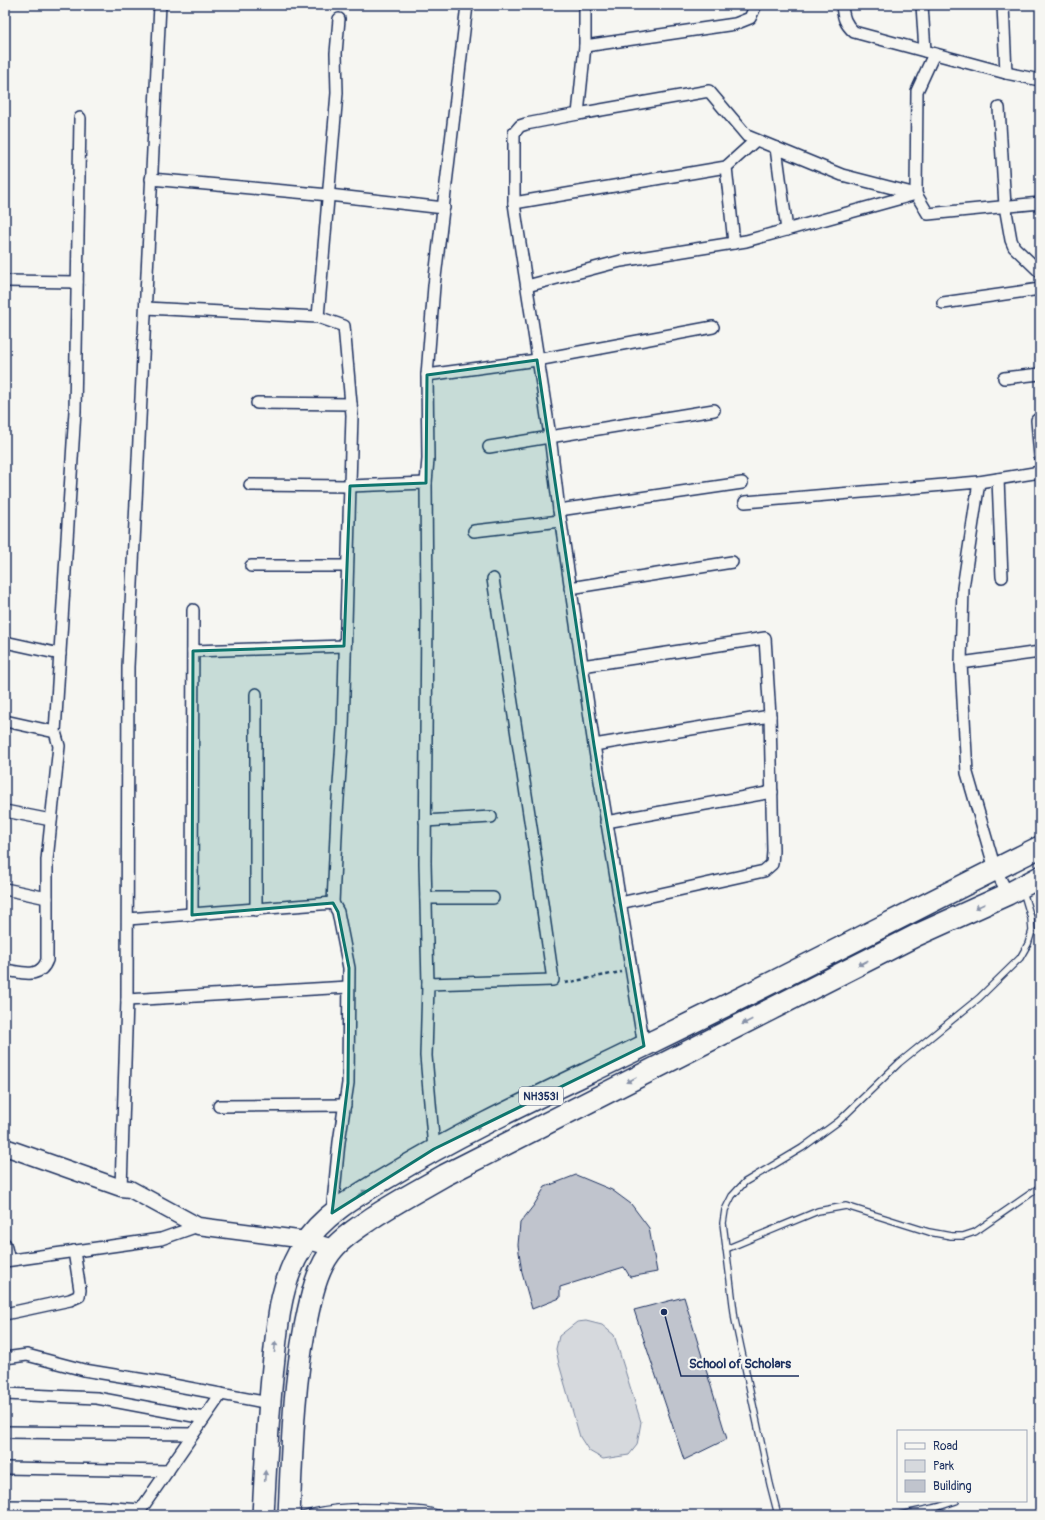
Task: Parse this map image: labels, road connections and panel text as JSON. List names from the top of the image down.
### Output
{
  "streets": {
    "highway": ["NH353I"]
  },
  "places": ["School of Scholars"],
  "legend": ["Road", "Park", "Building"]
}
